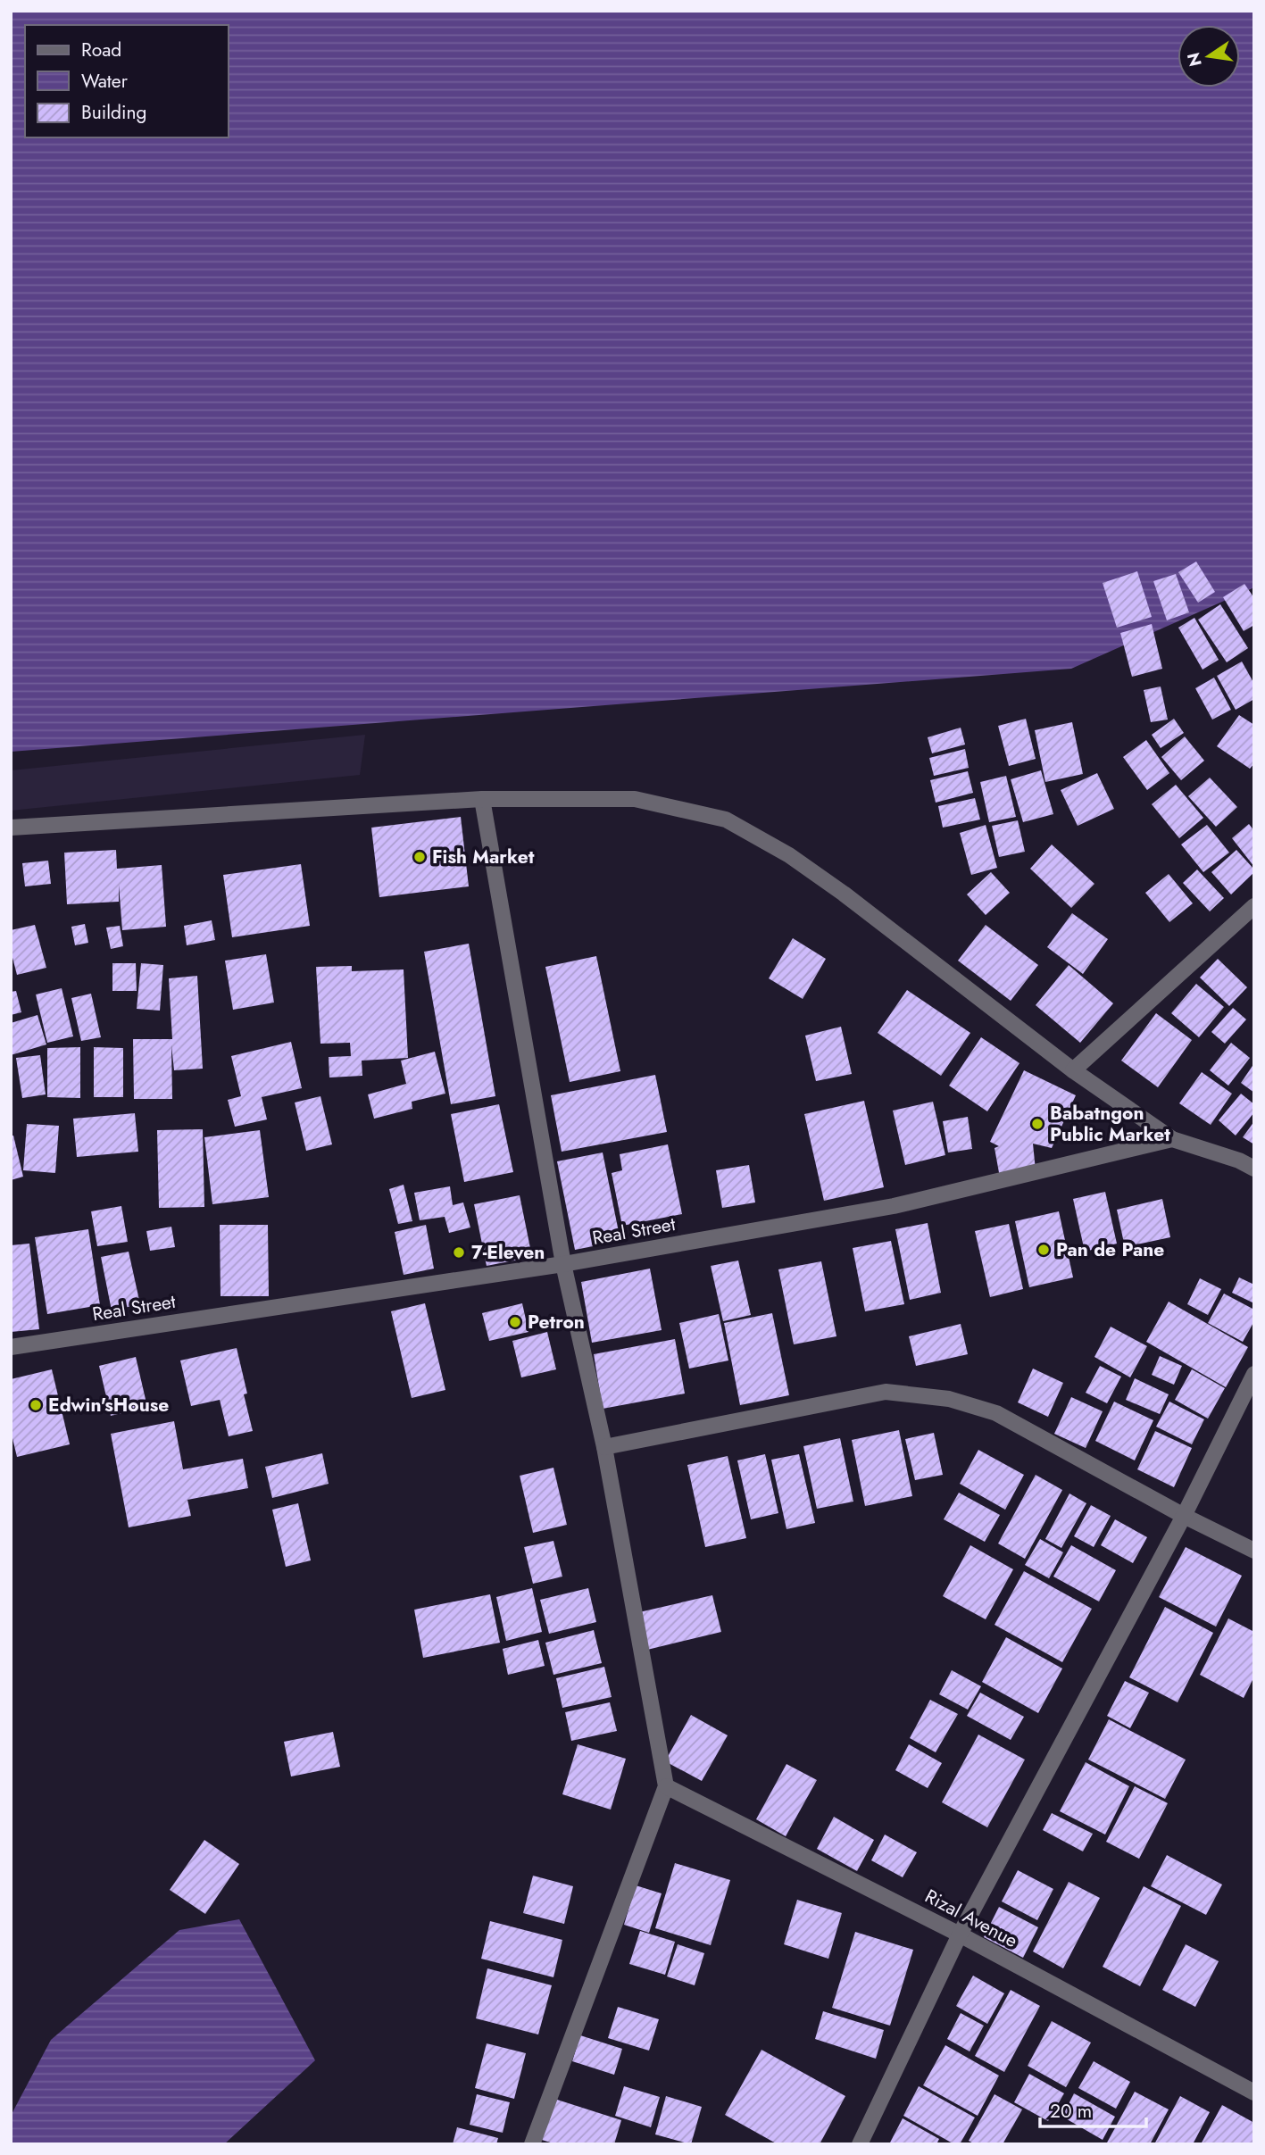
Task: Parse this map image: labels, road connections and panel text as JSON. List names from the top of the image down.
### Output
{
  "streets": {
    "street": ["Real Street", "Rizal Avenue"]
  },
  "places": [
    "Fish Market",
    "Babatngon Public Market",
    "Pan de Pane",
    "7-Eleven",
    "Petron",
    "Edwin'sHouse"
  ],
  "legend": ["Road", "Water", "Building"],
  "scale_bar": "20 m",
  "north": "left"
}
